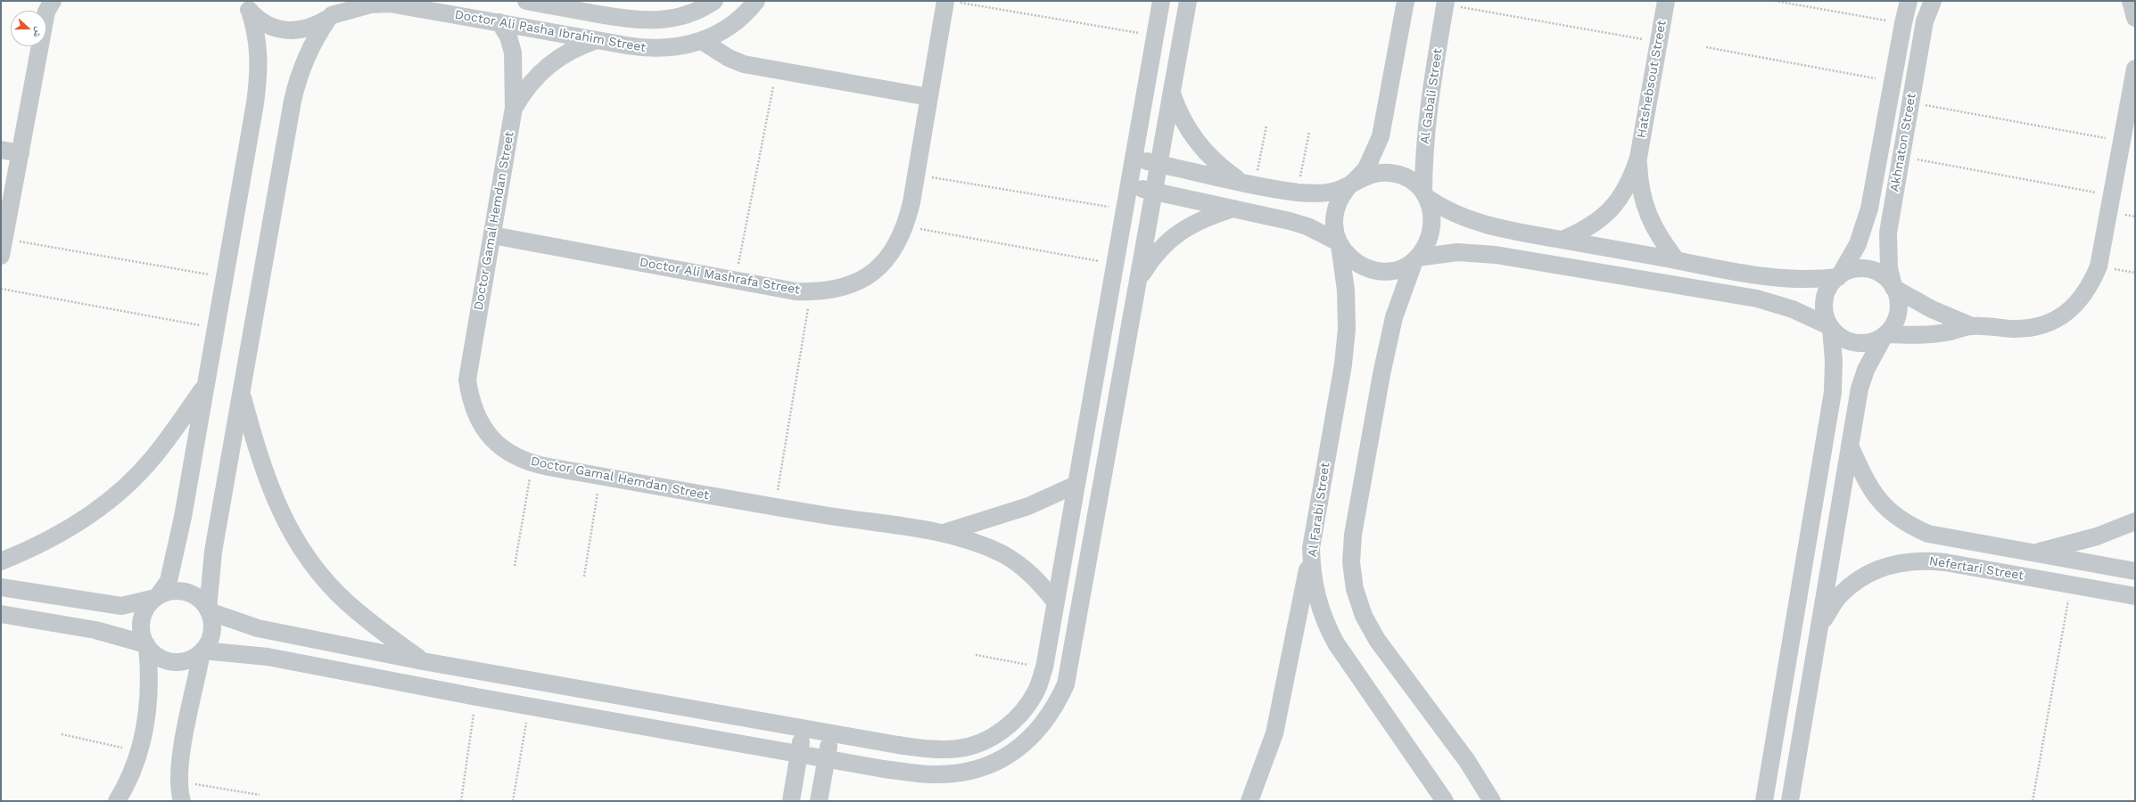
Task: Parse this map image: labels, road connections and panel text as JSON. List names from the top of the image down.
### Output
{
  "streets": {
    "street": [
      "Doctor Ali Pasha Ibrahim Street",
      "Hatshebsout Street",
      "Al Gabali Street",
      "Akhnaton Street",
      "Doctor Gamal Hemdan Street",
      "Doctor Ali Mashrafa Street",
      "Al Farabi Street",
      "Nefertari Street"
    ]
  },
  "crossings": [
    ["Doctor Ali Pasha Ibrahim Street", "Doctor Gamal Hemdan Street"],
    ["Al Gabali Street", "Al Farabi Street"],
    ["Doctor Gamal Hemdan Street", "Doctor Ali Mashrafa Street"]
  ],
  "north": "right"
}
